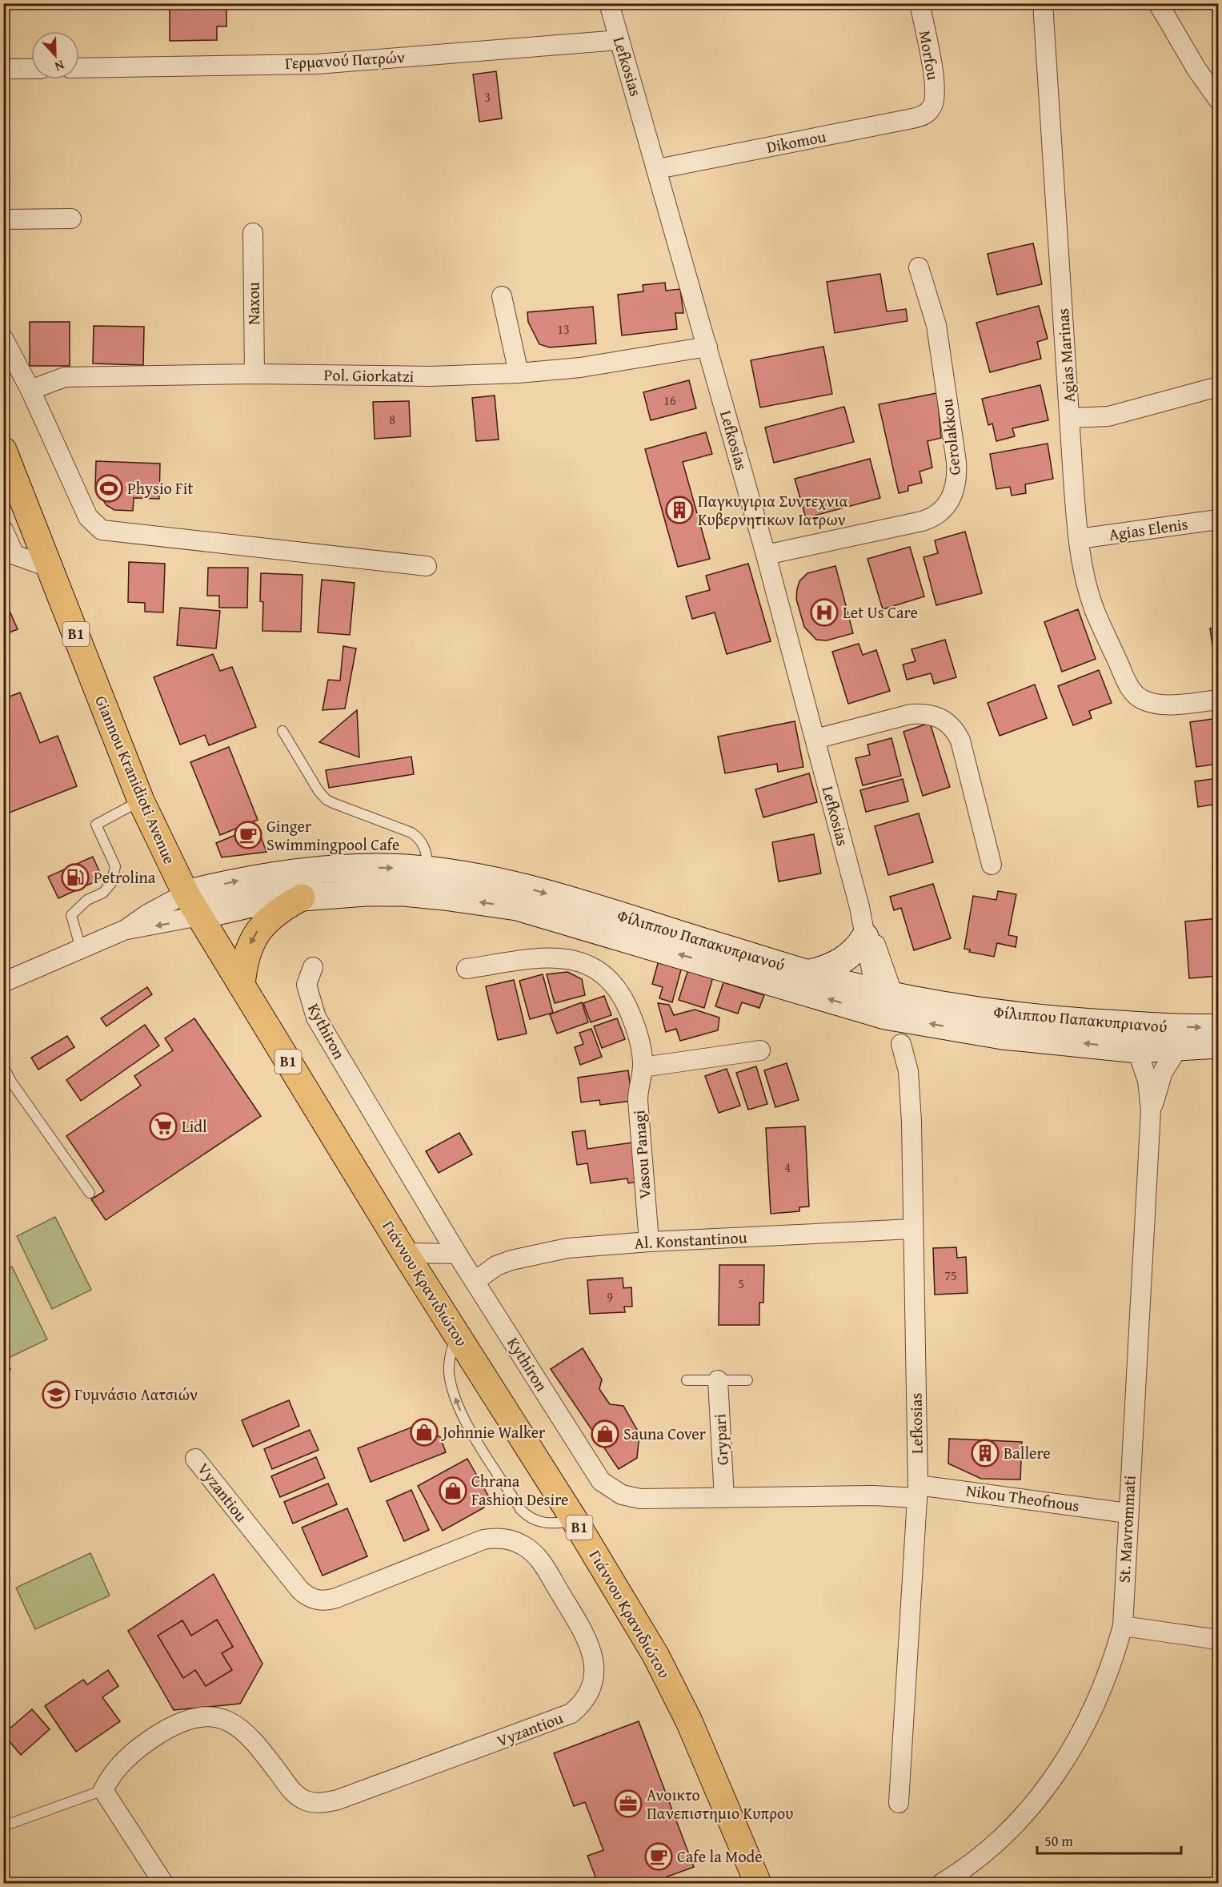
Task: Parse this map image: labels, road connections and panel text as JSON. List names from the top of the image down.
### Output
{
  "streets": {
    "main road": [
      "B1",
      "Giannou Kranidioti Avenue",
      "Φίλιππου Παπακυπριανού",
      "Γιάννου Κρανιδιώτου"
    ],
    "street": [
      "Morfou",
      "Γερμανού Πατρών",
      "Lefkosias",
      "Dikomou",
      "Naxou",
      "Agias Marinas",
      "Pol. Giorkatzi",
      "Gerolakkou",
      "Agias Elenis",
      "Kythiron",
      "Vasou Panagi",
      "Al. Konstantinou",
      "Grypari",
      "Vyzantiou",
      "Nikou Theofnous",
      "St. Mavrommati"
    ]
  },
  "crossings": [
    ["Morfou", "Dikomou"],
    ["Γερμανού Πατρών", "Lefkosias"],
    ["Lefkosias", "Dikomou"],
    ["Lefkosias", "Pol. Giorkatzi"],
    ["Lefkosias", "Gerolakkou"],
    ["Lefkosias", "Φίλιππου Παπακυπριανού"],
    ["Lefkosias", "Kythiron"],
    ["Lefkosias", "Al. Konstantinou"],
    ["Lefkosias", "Nikou Theofnous"],
    ["Naxou", "Pol. Giorkatzi"],
    ["Agias Marinas", "Agias Elenis"],
    ["Giannou Kranidioti Avenue", "Φίλιππου Παπακυπριανού"],
    ["Giannou Kranidioti Avenue", "Γιάννου Κρανιδιώτου"],
    ["Φίλιππου Παπακυπριανού", "St. Mavrommati"],
    ["Kythiron", "Al. Konstantinou"],
    ["Kythiron", "Grypari"],
    ["Kythiron", "Nikou Theofnous"],
    ["Vasou Panagi", "Al. Konstantinou"],
    ["Nikou Theofnous", "St. Mavrommati"]
  ],
  "places": {
    "sports": ["Physio Fit"],
    "building": ["Παγκυγιρια Συντεχνια Κυβερνητικων Ιατρων", "Ballere"],
    "hospital": ["Let Us Care"],
    "cafe": ["Ginger Swimmingpool Cafe", "Cafe la Mode"],
    "fuel station": ["Petrolina"],
    "supermarket": ["Lidl"],
    "school or university": ["Γυμνάσιο Λατσιών"],
    "shop": ["Johnnie Walker", "Sauna Cover", "Chrana Fashion Desire"],
    "office": ["Ανοικτο Πανεπιστημιο Κυπρου"]
  },
  "house_numbers": [
    "3",
    "13",
    "16",
    "8",
    "4",
    "75",
    "5",
    "9"
  ],
  "scale_bar": "50 m",
  "north": "bottom"
}
